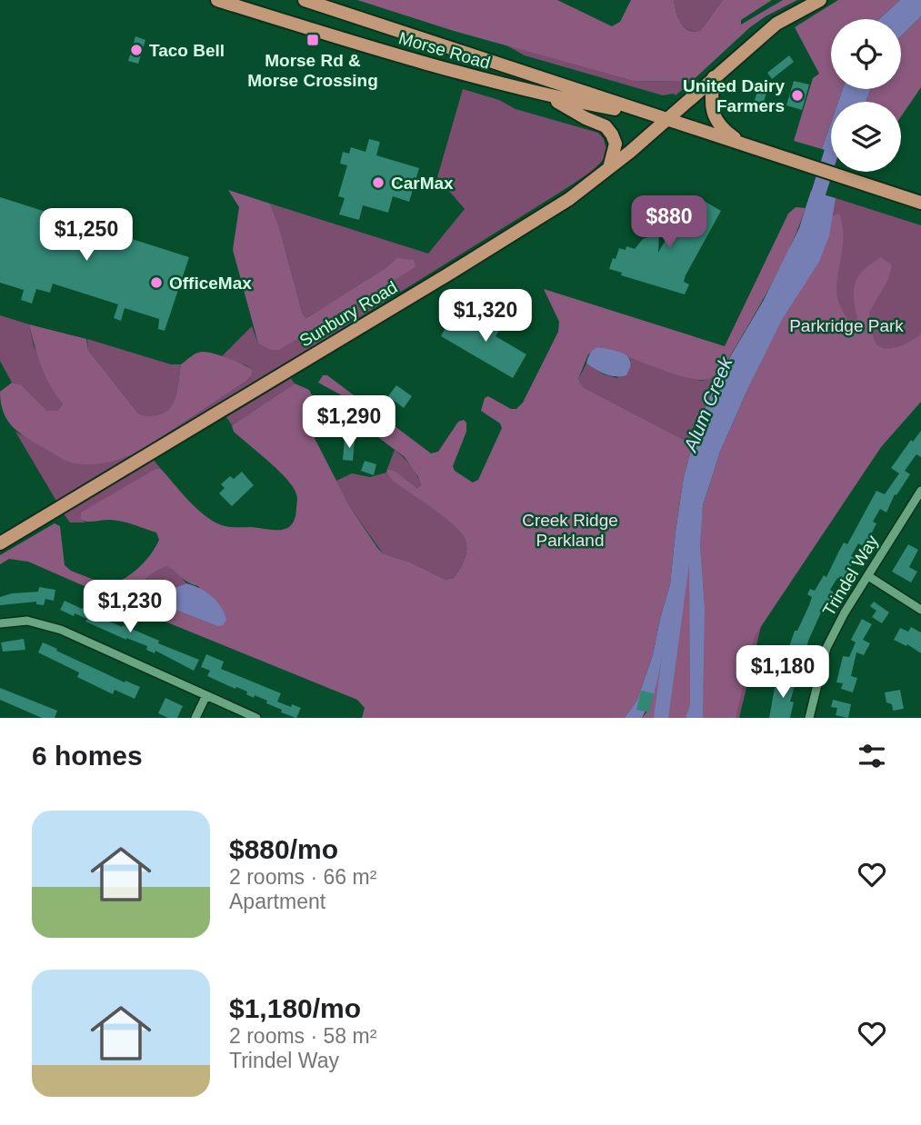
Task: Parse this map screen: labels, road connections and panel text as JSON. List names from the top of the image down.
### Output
{
  "streets": {
    "main road": ["Morse Road", "Sunbury Road"],
    "street": ["Trindel Way"]
  },
  "crossings": [
    ["Morse Road", "Sunbury Road"]
  ],
  "water": ["Alum Creek"],
  "parks": ["Parkridge Park", "Creek Ridge Parkland"],
  "places": {
    "transit": ["Morse Rd & Morse Crossing"],
    "other": [
      "Taco Bell",
      "United Dairy Farmers",
      "CarMax",
      "OfficeMax"
    ]
  },
  "page": {
    "price": [
      "$880",
      "$1,250",
      "$1,320",
      "$1,290",
      "$1,230",
      "$1,180"
    ],
    "heading": "6 homes",
    "list": [
      {
        "name": "$880/mo",
        "note": "2 rooms · 66 m² · Apartment"
      },
      {
        "name": "$1,180/mo",
        "note": "2 rooms · 58 m² · Trindel Way"
      }
    ]
  }
}
